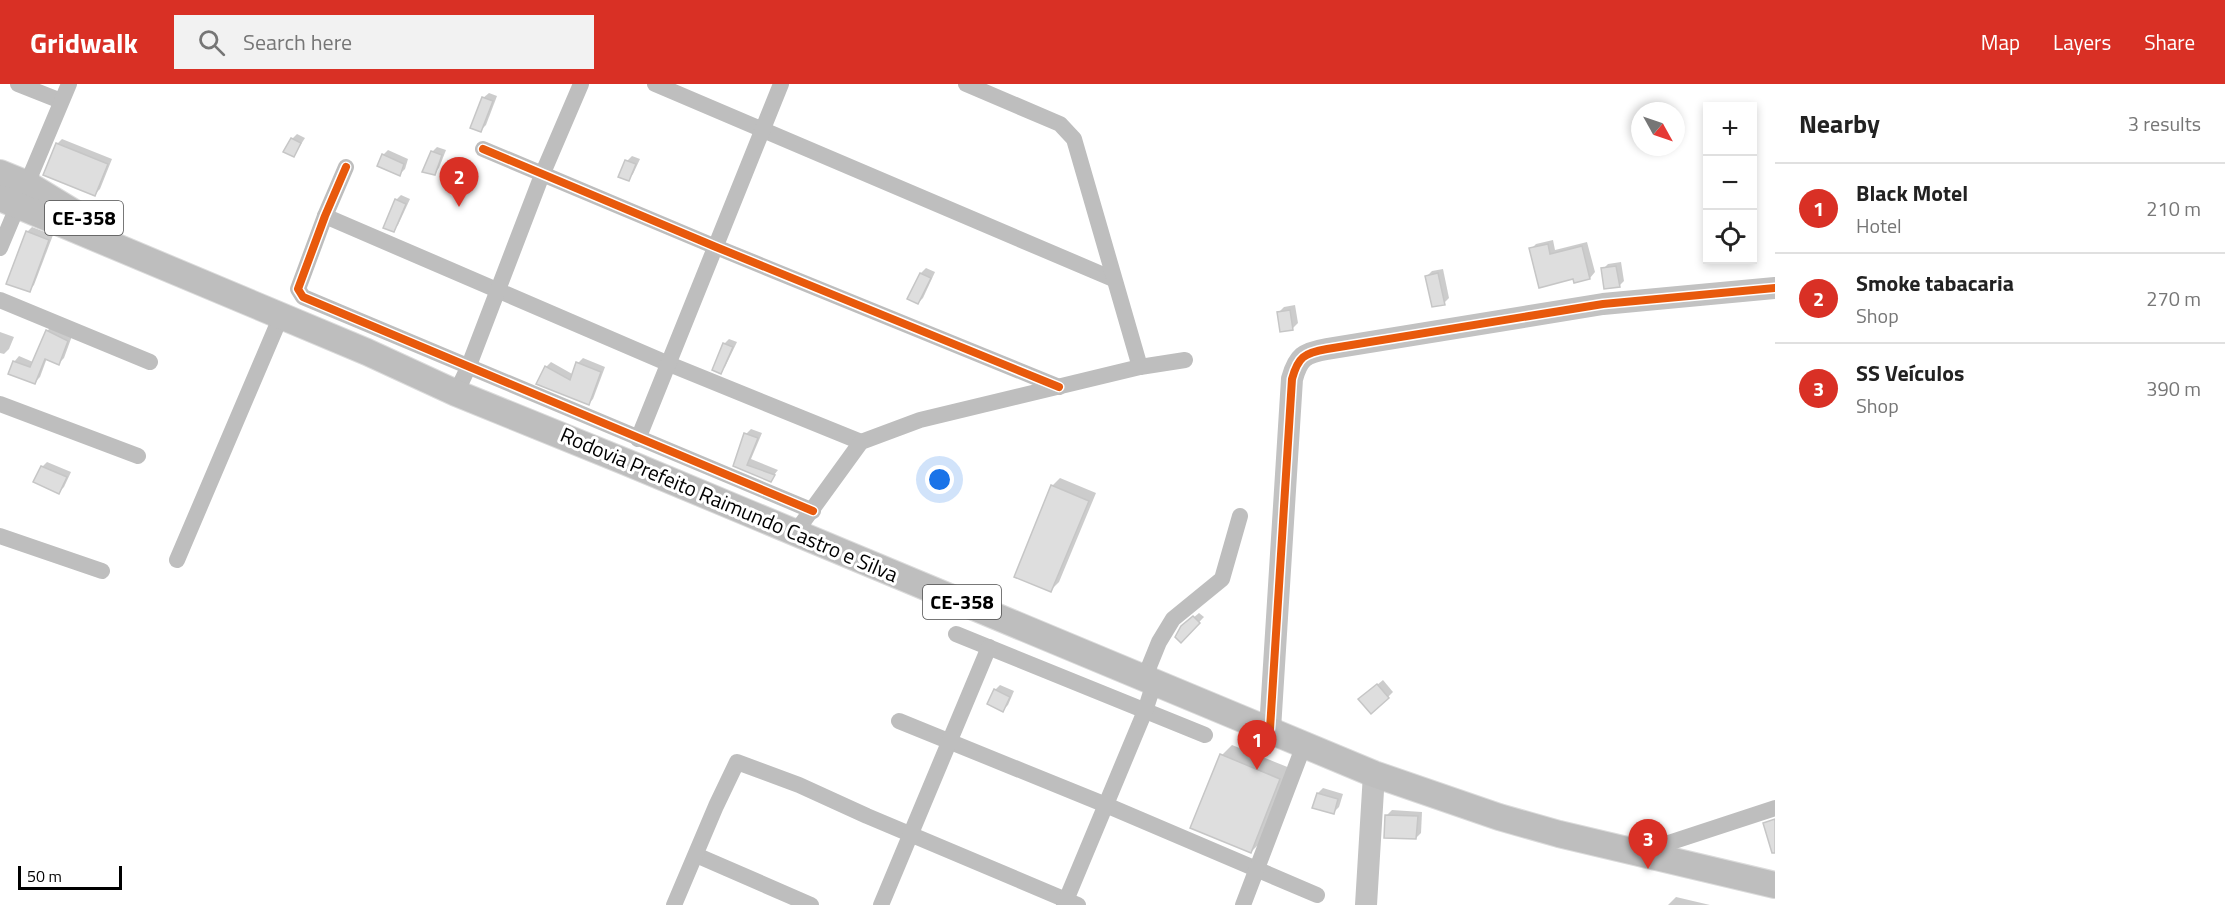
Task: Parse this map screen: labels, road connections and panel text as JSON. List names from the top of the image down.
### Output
{
  "streets": {
    "main road": ["CE-358", "Rodovia Prefeito Raimundo Castro e Silva"]
  },
  "crossings": [
    ["CE-358", "Rodovia Prefeito Raimundo Castro e Silva"]
  ],
  "scale_bar": "50 m",
  "north": "bottom right",
  "page": {
    "header": "Gridwalk",
    "search": "Search here",
    "nav": ["Map", "Layers", "Share"],
    "heading": ["Nearby", "3 results"],
    "map_buttons": ["+", "−"],
    "pins": ["2", "1", "3"],
    "list": [
      {
        "mark": "1",
        "name": "Black Motel",
        "note": "Hotel",
        "value": "210 m"
      },
      {
        "mark": "2",
        "name": "Smoke tabacaria",
        "note": "Shop",
        "value": "270 m"
      },
      {
        "mark": "3",
        "name": "SS Veículos",
        "note": "Shop",
        "value": "390 m"
      }
    ],
    "scale": "50 m"
  }
}
